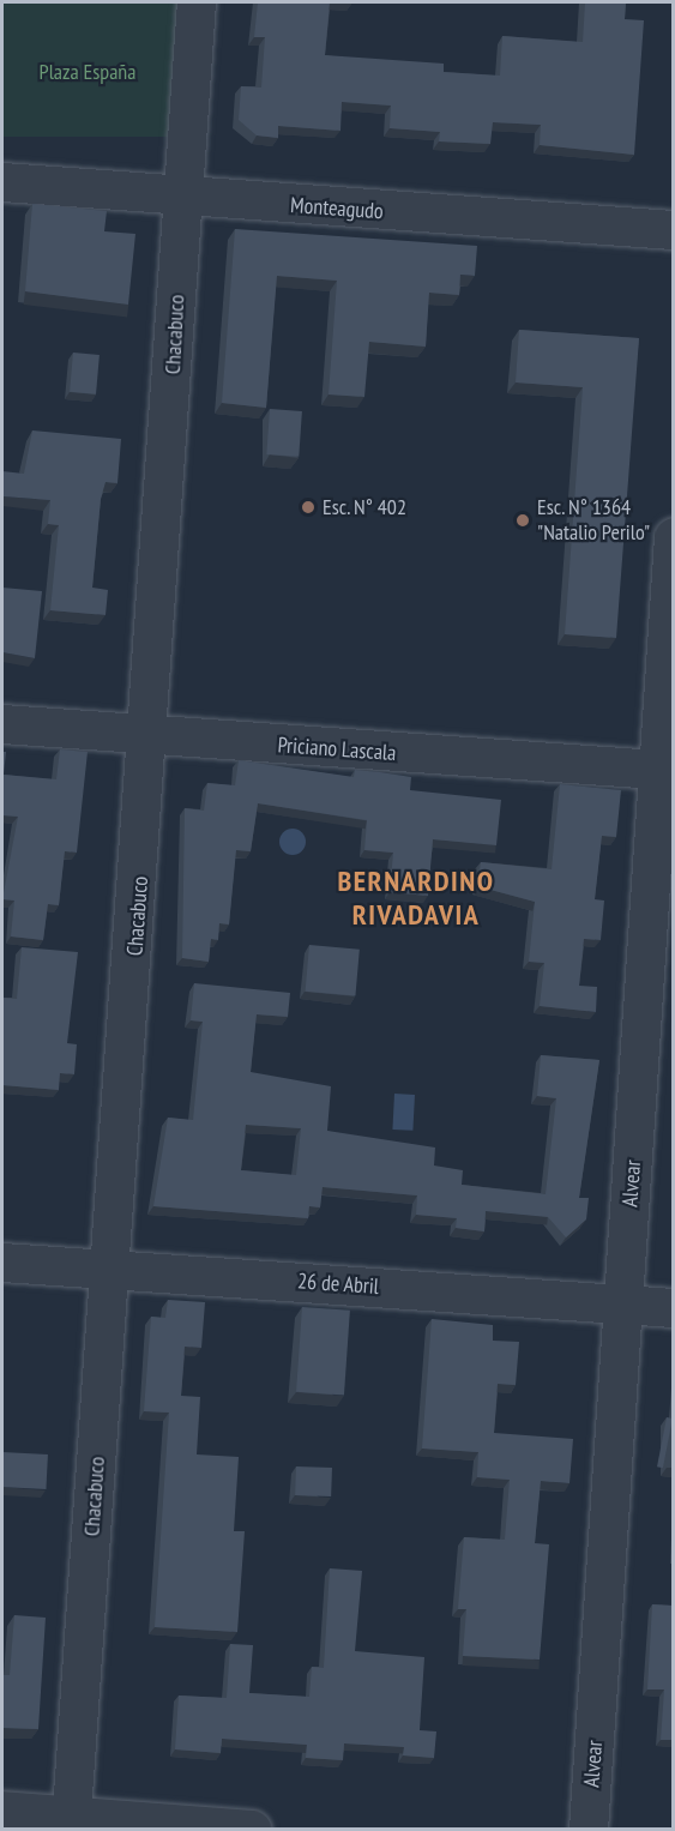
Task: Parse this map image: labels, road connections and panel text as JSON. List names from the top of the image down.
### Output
{
  "streets": {
    "street": [
      "Monteagudo",
      "Chacabuco",
      "Priciano Lascala",
      "Alvear",
      "26 de Abril"
    ]
  },
  "crossings": [
    ["Monteagudo", "Chacabuco"],
    ["Chacabuco", "Priciano Lascala"],
    ["Chacabuco", "26 de Abril"],
    ["Priciano Lascala", "Alvear"],
    ["Alvear", "26 de Abril"]
  ],
  "districts": ["BERNARDINO RIVADAVIA"],
  "parks": ["Plaza España"],
  "places": ["Esc. N° 402", "Esc. N° 1364 \"Natalio Perilo\""]
}
